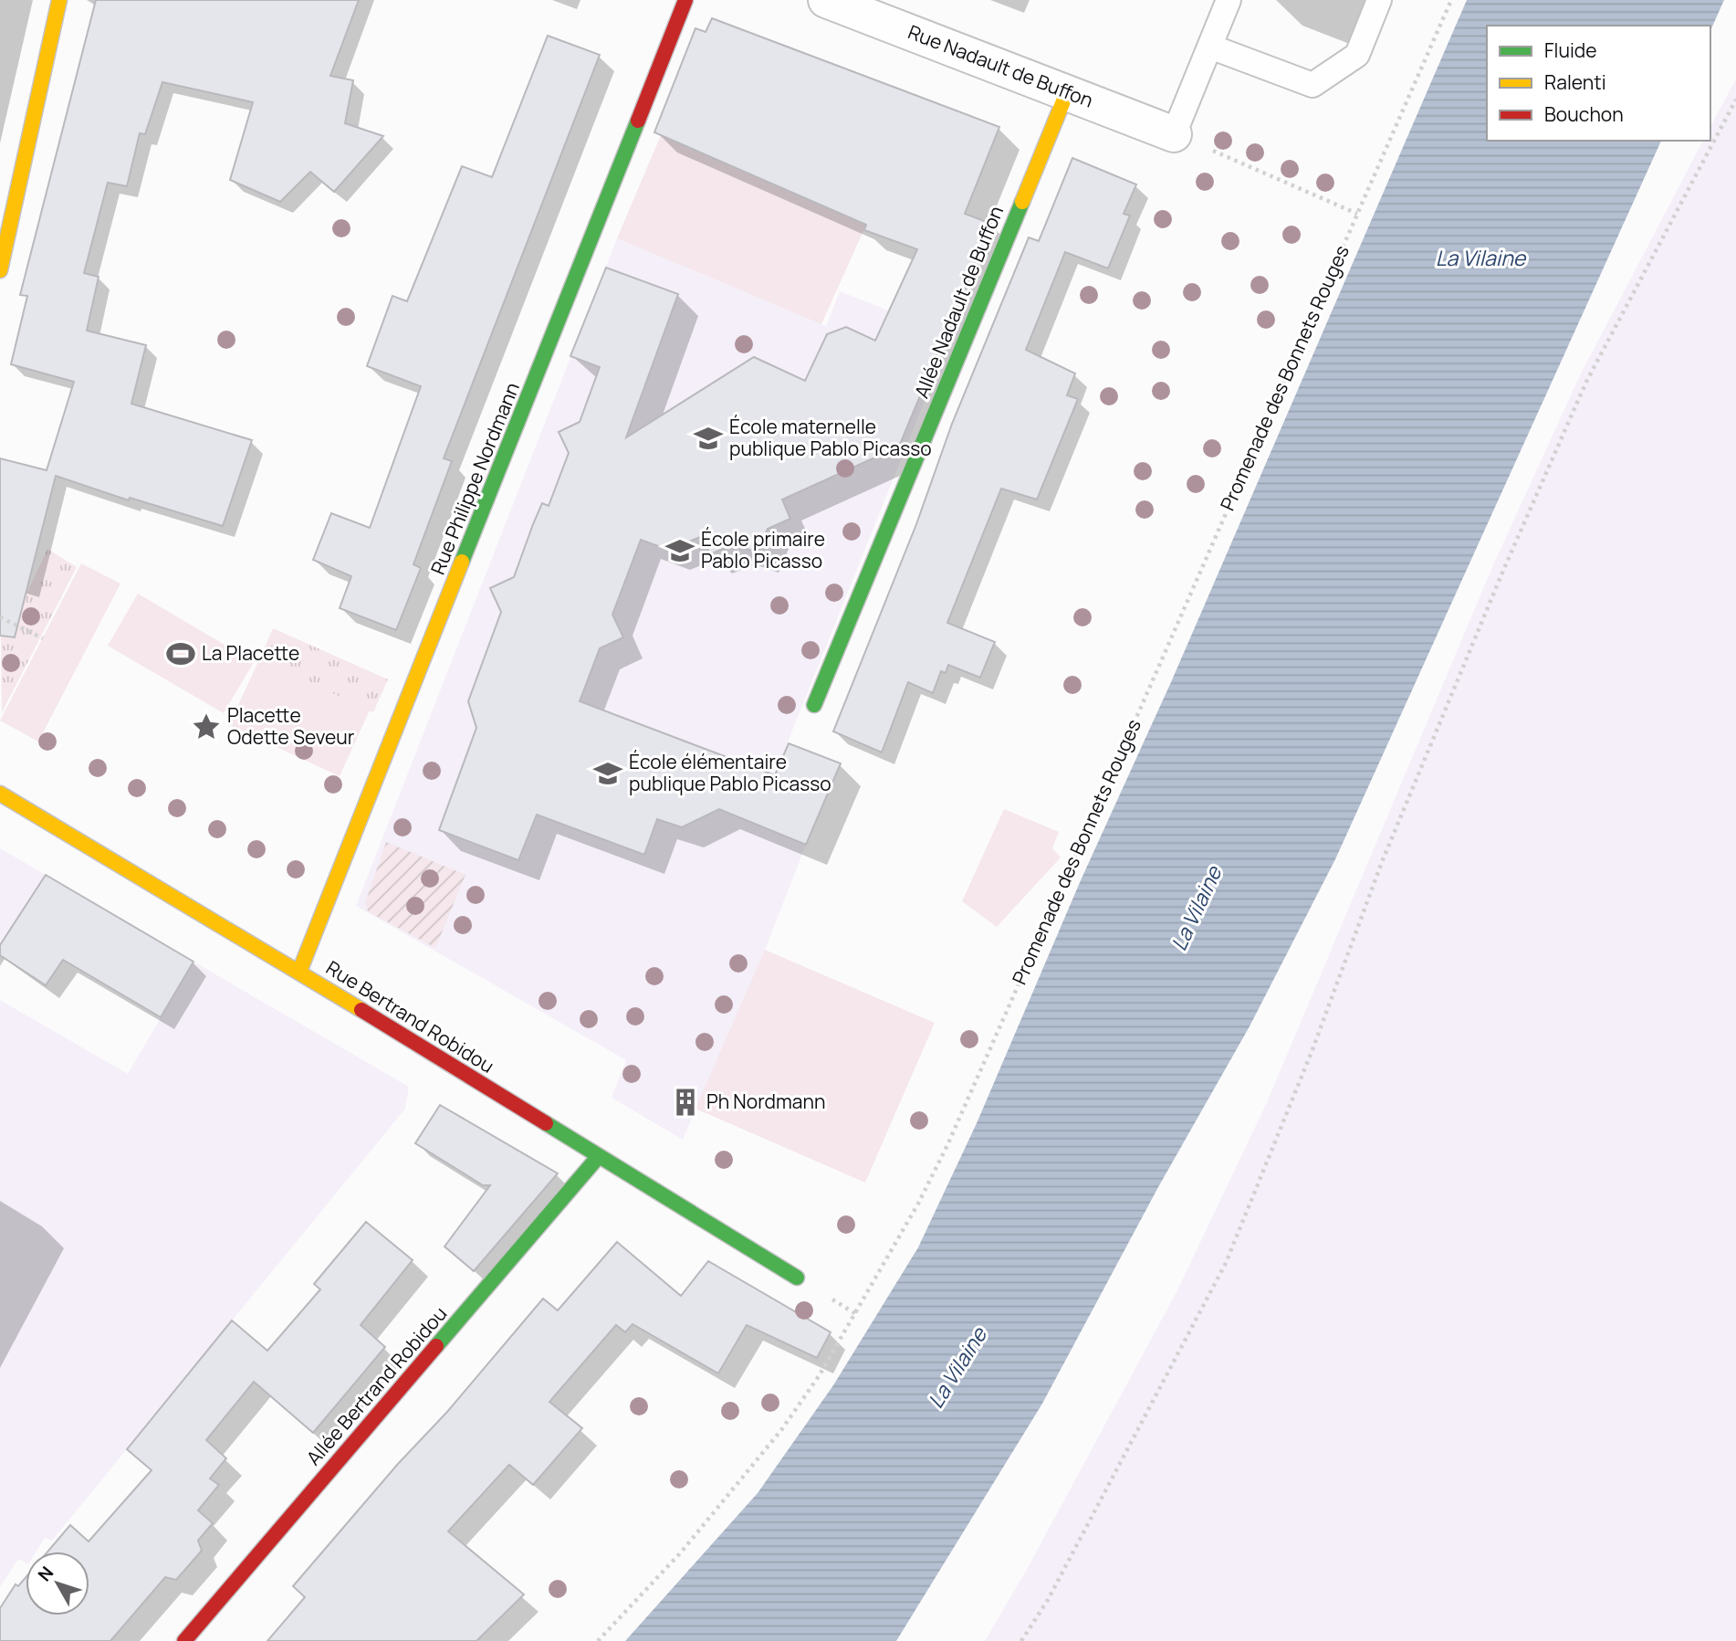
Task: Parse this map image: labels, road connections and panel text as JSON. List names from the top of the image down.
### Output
{
  "streets": {
    "street": [
      "Rue Nadault de Buffon",
      "Allée Nadault de Buffon",
      "Rue Philippe Nordmann",
      "Rue Bertrand Robidou",
      "Allée Bertrand Robidou"
    ],
    "path": ["Promenade des Bonnets Rouges"]
  },
  "crossings": [
    ["Rue Nadault de Buffon", "Allée Nadault de Buffon"],
    ["Rue Philippe Nordmann", "Rue Bertrand Robidou"],
    ["Rue Bertrand Robidou", "Allée Bertrand Robidou"]
  ],
  "water": ["La Vilaine"],
  "places": {
    "school or university": ["École maternelle publique Pablo Picasso", "École primaire Pablo Picasso", "École élémentaire publique Pablo Picasso"],
    "sports": ["La Placette"],
    "place": ["Placette Odette Seveur"],
    "building": ["Ph Nordmann"]
  },
  "legend": ["Fluide", "Ralenti", "Bouchon"],
  "north": "top left"
}
